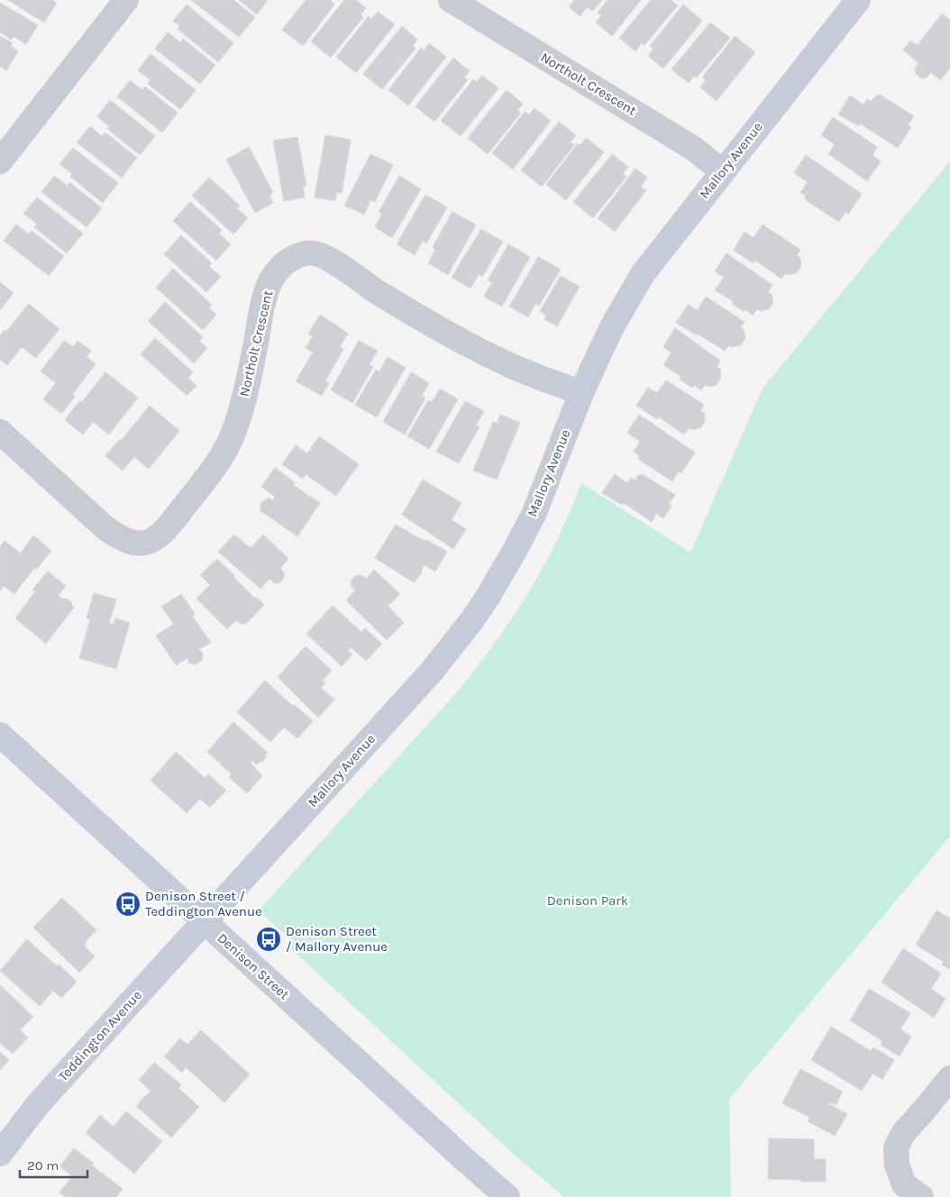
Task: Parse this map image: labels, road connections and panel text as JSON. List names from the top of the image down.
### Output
{
  "streets": {
    "street": [
      "Northolt Crescent",
      "Mallory Avenue",
      "Denison Street",
      "Teddington Avenue"
    ]
  },
  "crossings": [
    ["Northolt Crescent", "Mallory Avenue"],
    ["Mallory Avenue", "Denison Street"],
    ["Mallory Avenue", "Teddington Avenue"],
    ["Denison Street", "Teddington Avenue"]
  ],
  "parks": ["Denison Park"],
  "places": {
    "bus stop": ["Denison Street / Teddington Avenue", "Denison Street / Mallory Avenue"]
  },
  "scale_bar": "20 m"
}
